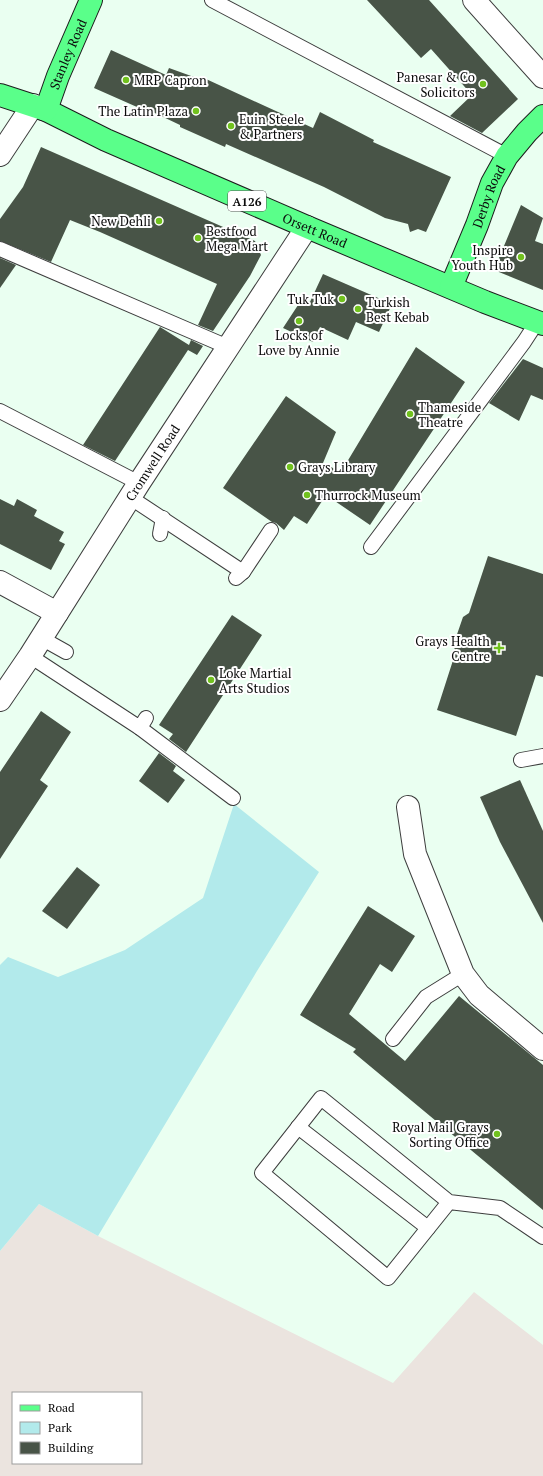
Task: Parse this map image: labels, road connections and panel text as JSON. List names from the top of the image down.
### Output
{
  "streets": {
    "main road": [
      "Stanley Road",
      "Derby Road",
      "A126",
      "Orsett Road"
    ],
    "street": ["Cromwell Road"]
  },
  "crossings": [
    ["Stanley Road", "Orsett Road"],
    ["Derby Road", "Orsett Road"],
    ["Orsett Road", "Cromwell Road"]
  ],
  "places": {
    "other": [
      "MRP Capron",
      "Panesar & Co Solicitors",
      "The Latin Plaza",
      "Euin Steele & Partners",
      "New Dehli",
      "Bestfood Mega Mart",
      "Inspire Youth Hub",
      "Tuk Tuk",
      "Turkish Best Kebab",
      "Locks of Love by Annie",
      "Thameside Theatre",
      "Grays Library",
      "Thurrock Museum",
      "Loke Martial Arts Studios",
      "Royal Mail Grays Sorting Office"
    ],
    "health": ["Grays Health Centre"]
  },
  "legend": ["Road", "Park", "Building"]
}
